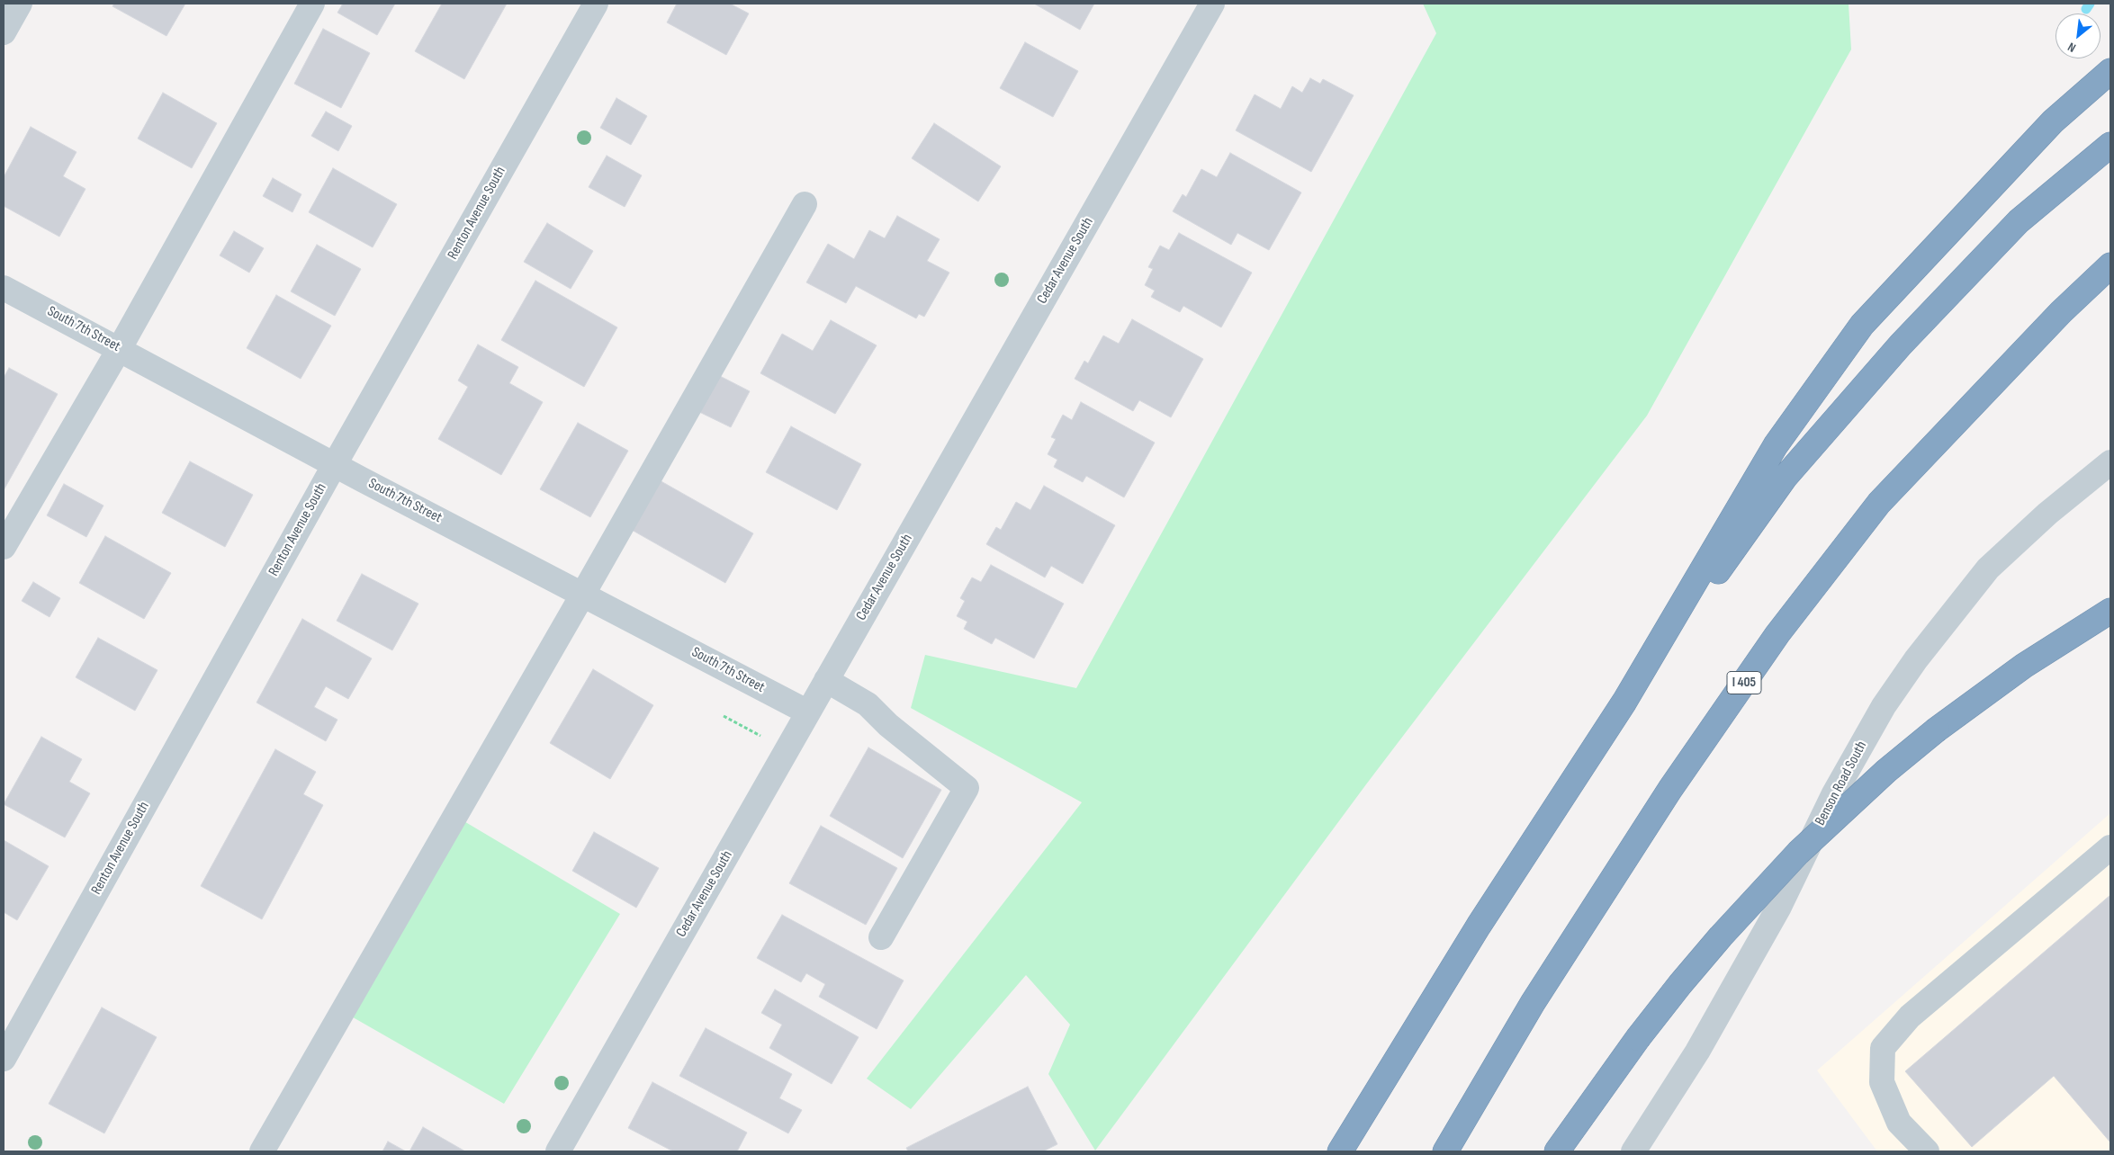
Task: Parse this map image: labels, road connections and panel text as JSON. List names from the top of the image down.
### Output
{
  "streets": {
    "highway": ["I 405"],
    "street": [
      "Renton Avenue South",
      "Cedar Avenue South",
      "South 7th Street",
      "Benson Road South"
    ]
  },
  "crossings": [
    ["Renton Avenue South", "South 7th Street"],
    ["Cedar Avenue South", "South 7th Street"]
  ],
  "north": "bottom left"
}
